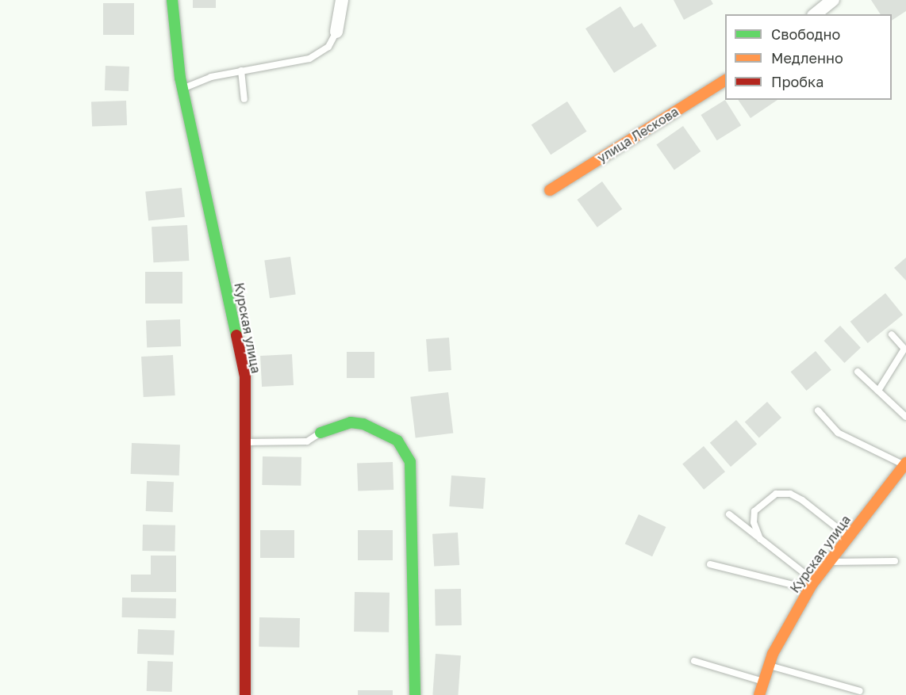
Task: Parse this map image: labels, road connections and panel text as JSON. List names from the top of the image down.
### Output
{
  "streets": {
    "street": ["улица Лескова", "Курская улица"]
  },
  "legend": ["Свободно", "Медленно", "Пробка"]
}
